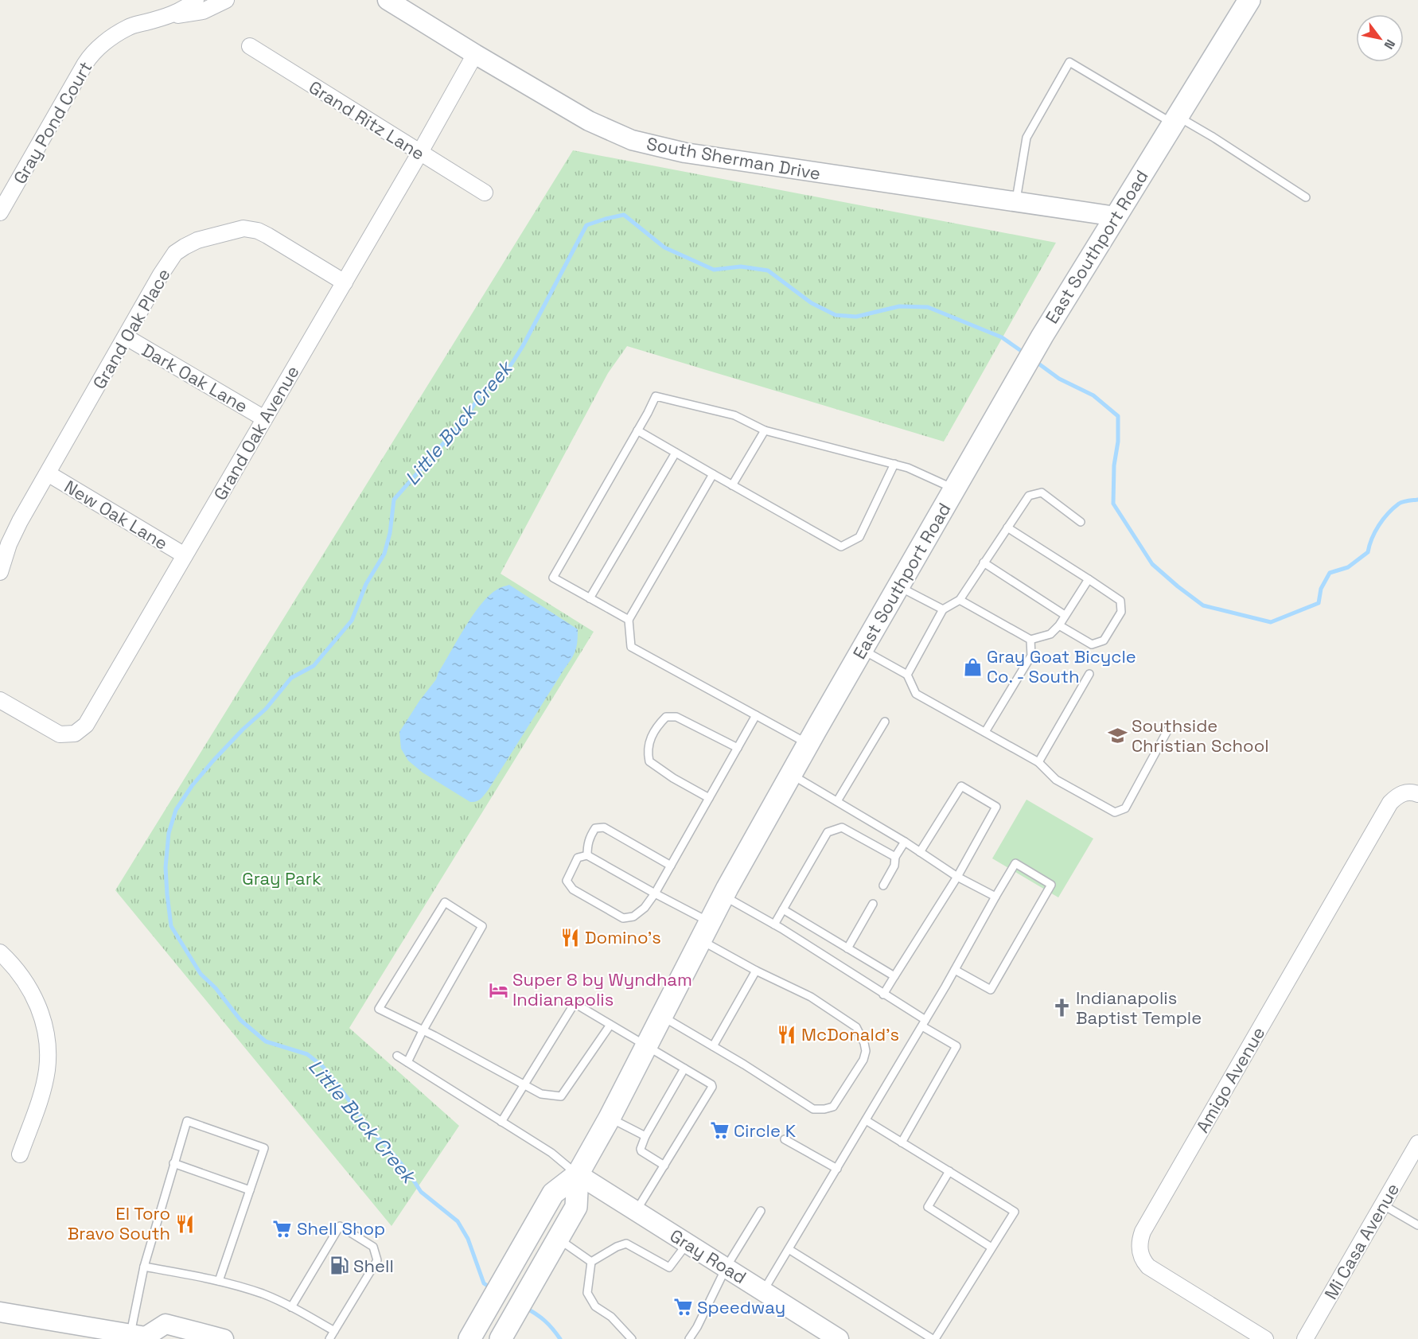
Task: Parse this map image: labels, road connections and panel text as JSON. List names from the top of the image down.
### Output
{
  "streets": {
    "main road": ["East Southport Road"],
    "street": [
      "Grand Ritz Lane",
      "Gray Pond Court",
      "South Sherman Drive",
      "Grand Oak Place",
      "Dark Oak Lane",
      "Grand Oak Avenue",
      "New Oak Lane",
      "Amigo Avenue",
      "Mi Casa Avenue",
      "Gray Road"
    ]
  },
  "crossings": [
    ["Grand Ritz Lane", "Grand Oak Avenue"],
    ["South Sherman Drive", "East Southport Road"],
    ["South Sherman Drive", "Grand Oak Avenue"],
    ["East Southport Road", "Gray Road"],
    ["Grand Oak Place", "Dark Oak Lane"],
    ["Grand Oak Place", "Grand Oak Avenue"],
    ["Grand Oak Place", "New Oak Lane"],
    ["Dark Oak Lane", "Grand Oak Avenue"],
    ["Grand Oak Avenue", "New Oak Lane"]
  ],
  "water": ["Little Buck Creek"],
  "parks": ["Gray Park"],
  "places": {
    "shop": ["Gray Goat Bicycle Co. - South"],
    "school or university": ["Southside Christian School"],
    "restaurant": ["Domino's", "McDonald's", "El Toro Bravo South"],
    "hotel": ["Super 8 by Wyndham Indianapolis"],
    "church": ["Indianapolis Baptist Temple"],
    "supermarket": ["Circle K", "Shell Shop", "Speedway"],
    "fuel station": ["Shell"]
  },
  "north": "bottom right"
}
